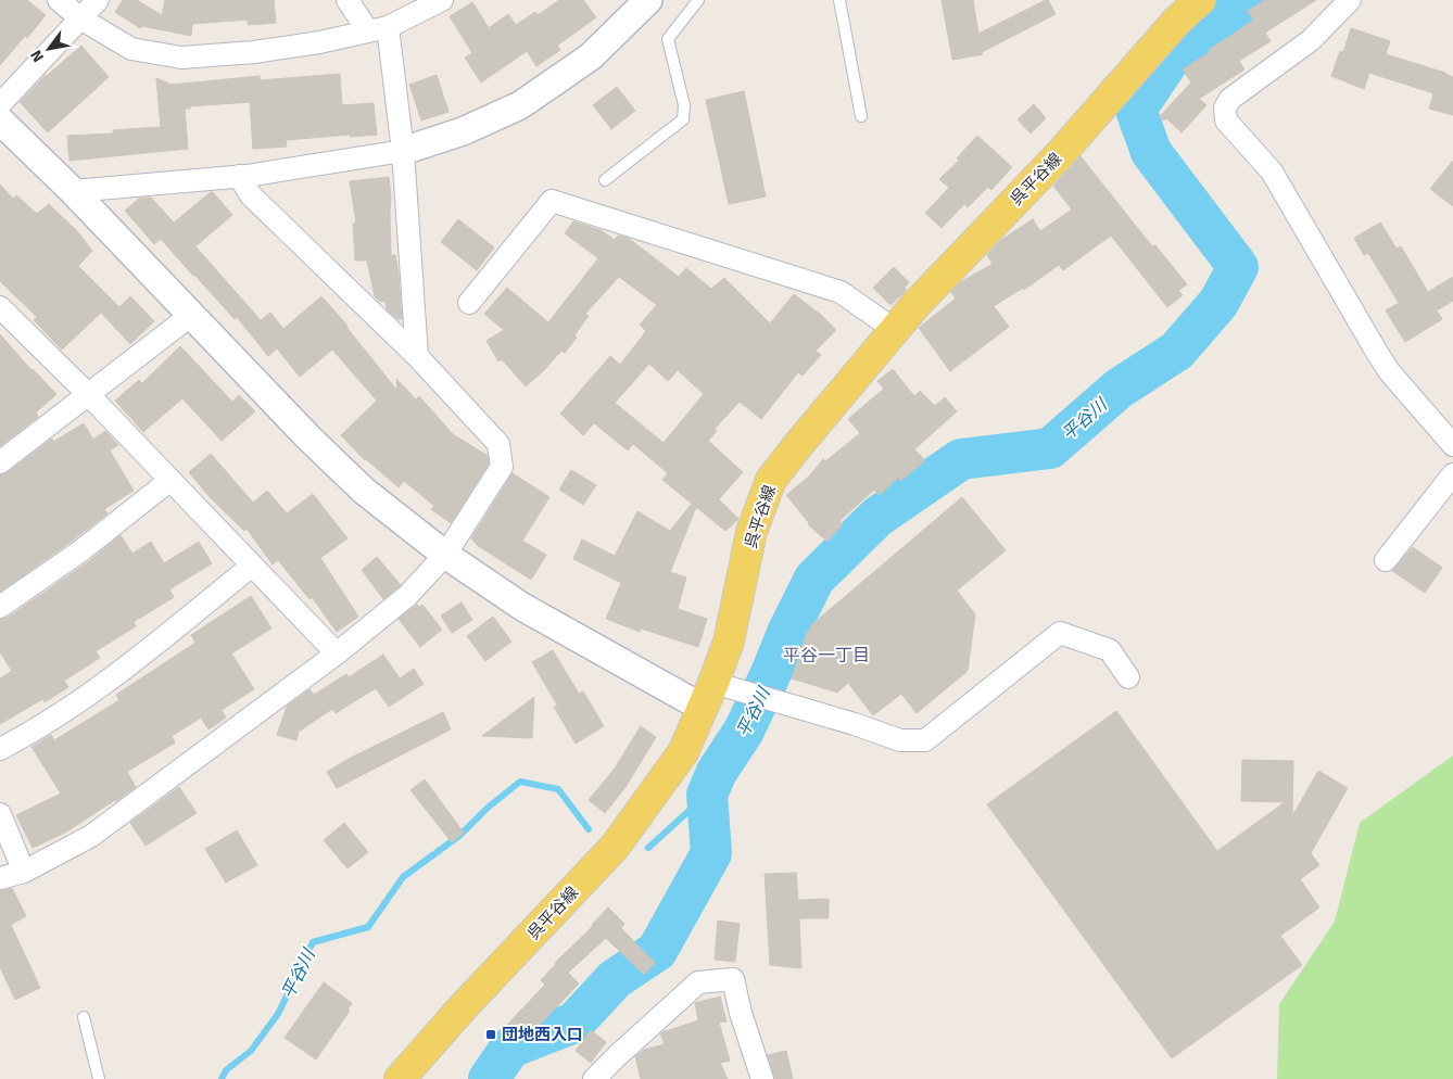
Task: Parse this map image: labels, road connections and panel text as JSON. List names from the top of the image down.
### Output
{
  "streets": {
    "main road": ["呉平谷線"]
  },
  "districts": ["平谷一丁目"],
  "water": ["平谷川"],
  "places": {
    "transit": ["団地西入口"]
  },
  "north": "bottom left"
}
